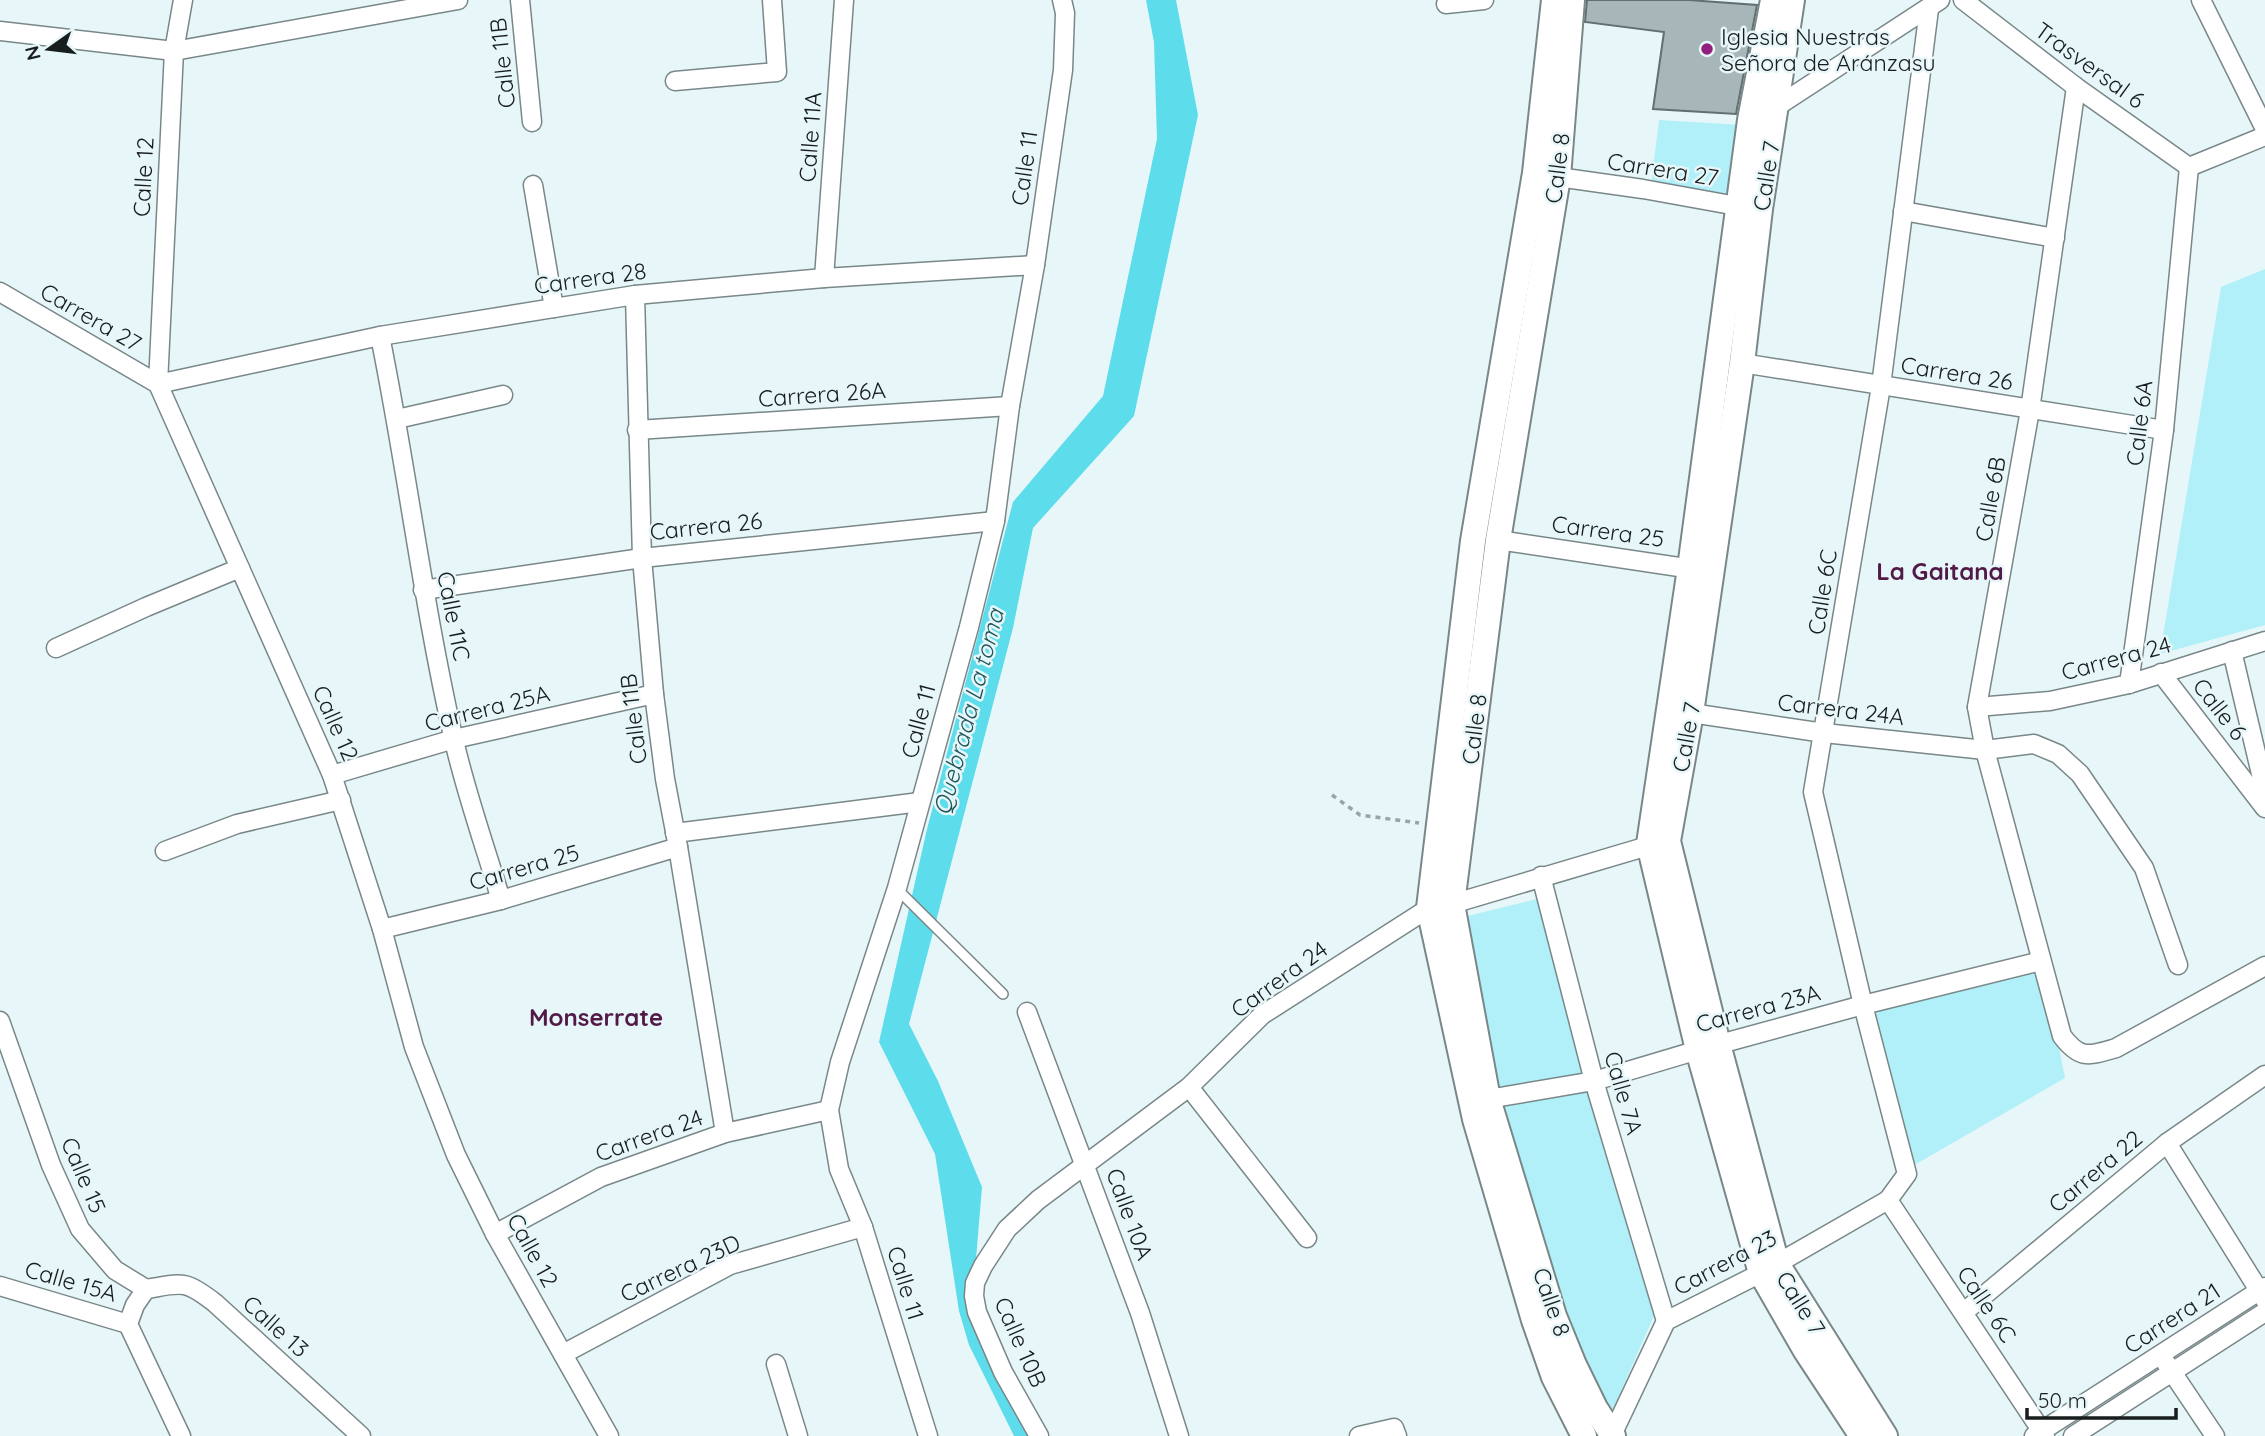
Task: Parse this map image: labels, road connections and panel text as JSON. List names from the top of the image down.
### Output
{
  "streets": {
    "main road": ["Calle 8", "Calle 7"],
    "street": [
      "Calle 11B",
      "Trasversal 6",
      "Calle 11A",
      "Calle 11",
      "Carrera 27",
      "Calle 12",
      "Carrera 28",
      "Carrera 26",
      "Carrera 26A",
      "Calle 6A",
      "Calle 6B",
      "Carrera 25",
      "Calle 6C",
      "Calle 11C",
      "Carrera 24",
      "Carrera 25A",
      "Carrera 24A",
      "Calle 6",
      "Carrera 23A",
      "Calle 7A",
      "Carrera 22",
      "Calle 15",
      "Calle 10A",
      "Carrera 23",
      "Carrera 23D",
      "Calle 15A",
      "Carrera 21",
      "Calle 13",
      "Calle 10B"
    ]
  },
  "crossings": [
    ["Calle 11B", "Carrera 28"],
    ["Calle 11B", "Carrera 26"],
    ["Calle 11B", "Carrera 26A"],
    ["Calle 11B", "Carrera 25"],
    ["Calle 11B", "Carrera 24"],
    ["Calle 11B", "Carrera 25A"],
    ["Trasversal 6", "Calle 6A"],
    ["Trasversal 6", "Calle 6B"],
    ["Calle 11A", "Carrera 28"],
    ["Calle 11", "Carrera 28"],
    ["Calle 11", "Carrera 26"],
    ["Calle 11", "Carrera 26A"],
    ["Calle 11", "Carrera 25"],
    ["Calle 11", "Carrera 24"],
    ["Calle 11", "Carrera 23D"],
    ["Calle 8", "Carrera 27"],
    ["Calle 8", "Carrera 25"],
    ["Calle 8", "Carrera 24"],
    ["Calle 8", "Carrera 23A"],
    ["Calle 8", "Carrera 23"],
    ["Carrera 27", "Calle 7"],
    ["Carrera 27", "Calle 12"],
    ["Carrera 27", "Carrera 28"],
    ["Calle 7", "Carrera 26"],
    ["Calle 7", "Carrera 25"],
    ["Calle 7", "Carrera 24"],
    ["Calle 7", "Carrera 24A"],
    ["Calle 7", "Carrera 23A"],
    ["Calle 7", "Carrera 23"],
    ["Calle 12", "Carrera 28"],
    ["Calle 12", "Carrera 25"],
    ["Calle 12", "Carrera 24"],
    ["Calle 12", "Carrera 25A"],
    ["Calle 12", "Carrera 23D"],
    ["Carrera 28", "Calle 11C"],
    ["Carrera 26", "Calle 6A"],
    ["Carrera 26", "Calle 6B"],
    ["Carrera 26", "Calle 6C"],
    ["Carrera 26", "Calle 11C"],
    ["Calle 6A", "Carrera 24"],
    ["Calle 6B", "Carrera 24"],
    ["Calle 6B", "Carrera 24A"],
    ["Calle 6B", "Carrera 23A"],
    ["Carrera 25", "Calle 11C"],
    ["Calle 6C", "Carrera 24A"],
    ["Calle 6C", "Carrera 23A"],
    ["Calle 6C", "Carrera 22"],
    ["Calle 6C", "Carrera 23"],
    ["Calle 6C", "Carrera 21"],
    ["Calle 11C", "Carrera 25A"],
    ["Carrera 24", "Calle 6"],
    ["Carrera 24", "Calle 7A"],
    ["Carrera 24", "Calle 10A"],
    ["Carrera 24", "Calle 10B"],
    ["Carrera 23A", "Calle 7A"],
    ["Calle 7A", "Carrera 23"],
    ["Calle 15", "Calle 13"]
  ],
  "districts": ["La Gaitana", "Monserrate"],
  "water": ["Quebrada La toma"],
  "places": ["Iglesia Nuestras Señora de Aránzasu"],
  "scale_bar": "50 m",
  "north": "left"
}
